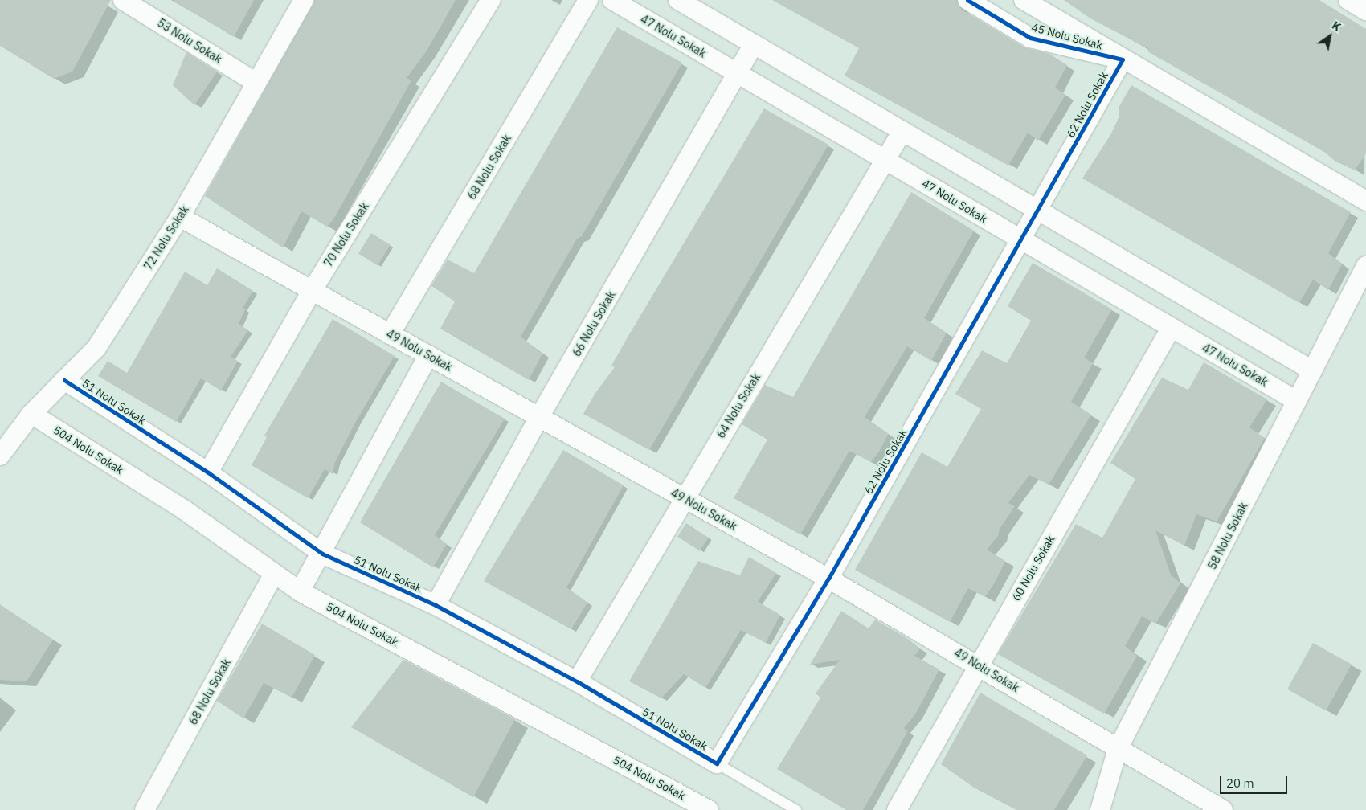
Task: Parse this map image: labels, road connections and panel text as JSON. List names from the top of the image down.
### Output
{
  "streets": {
    "street": [
      "47 Nolu Sokak",
      "45 Nolu Sokak",
      "53 Nolu Sokak",
      "62 Nolu Sokak",
      "68 Nolu Sokak",
      "70 Nolu Sokak",
      "72 Nolu Sokak",
      "66 Nolu Sokak",
      "49 Nolu Sokak",
      "51 Nolu Sokak",
      "64 Nolu Sokak",
      "504 Nolu Sokak",
      "58 Nolu Sokak",
      "60 Nolu Sokak"
    ]
  },
  "crossings": [
    ["47 Nolu Sokak", "62 Nolu Sokak"],
    ["47 Nolu Sokak", "66 Nolu Sokak"],
    ["47 Nolu Sokak", "64 Nolu Sokak"],
    ["47 Nolu Sokak", "58 Nolu Sokak"],
    ["47 Nolu Sokak", "60 Nolu Sokak"],
    ["45 Nolu Sokak", "62 Nolu Sokak"],
    ["53 Nolu Sokak", "72 Nolu Sokak"],
    ["62 Nolu Sokak", "49 Nolu Sokak"],
    ["62 Nolu Sokak", "51 Nolu Sokak"],
    ["68 Nolu Sokak", "49 Nolu Sokak"],
    ["68 Nolu Sokak", "504 Nolu Sokak"],
    ["70 Nolu Sokak", "49 Nolu Sokak"],
    ["70 Nolu Sokak", "51 Nolu Sokak"],
    ["72 Nolu Sokak", "49 Nolu Sokak"],
    ["72 Nolu Sokak", "51 Nolu Sokak"],
    ["72 Nolu Sokak", "504 Nolu Sokak"],
    ["66 Nolu Sokak", "49 Nolu Sokak"],
    ["66 Nolu Sokak", "51 Nolu Sokak"],
    ["49 Nolu Sokak", "64 Nolu Sokak"],
    ["49 Nolu Sokak", "58 Nolu Sokak"],
    ["49 Nolu Sokak", "60 Nolu Sokak"],
    ["51 Nolu Sokak", "64 Nolu Sokak"]
  ],
  "scale_bar": "20 m",
  "north": "top right"
}
